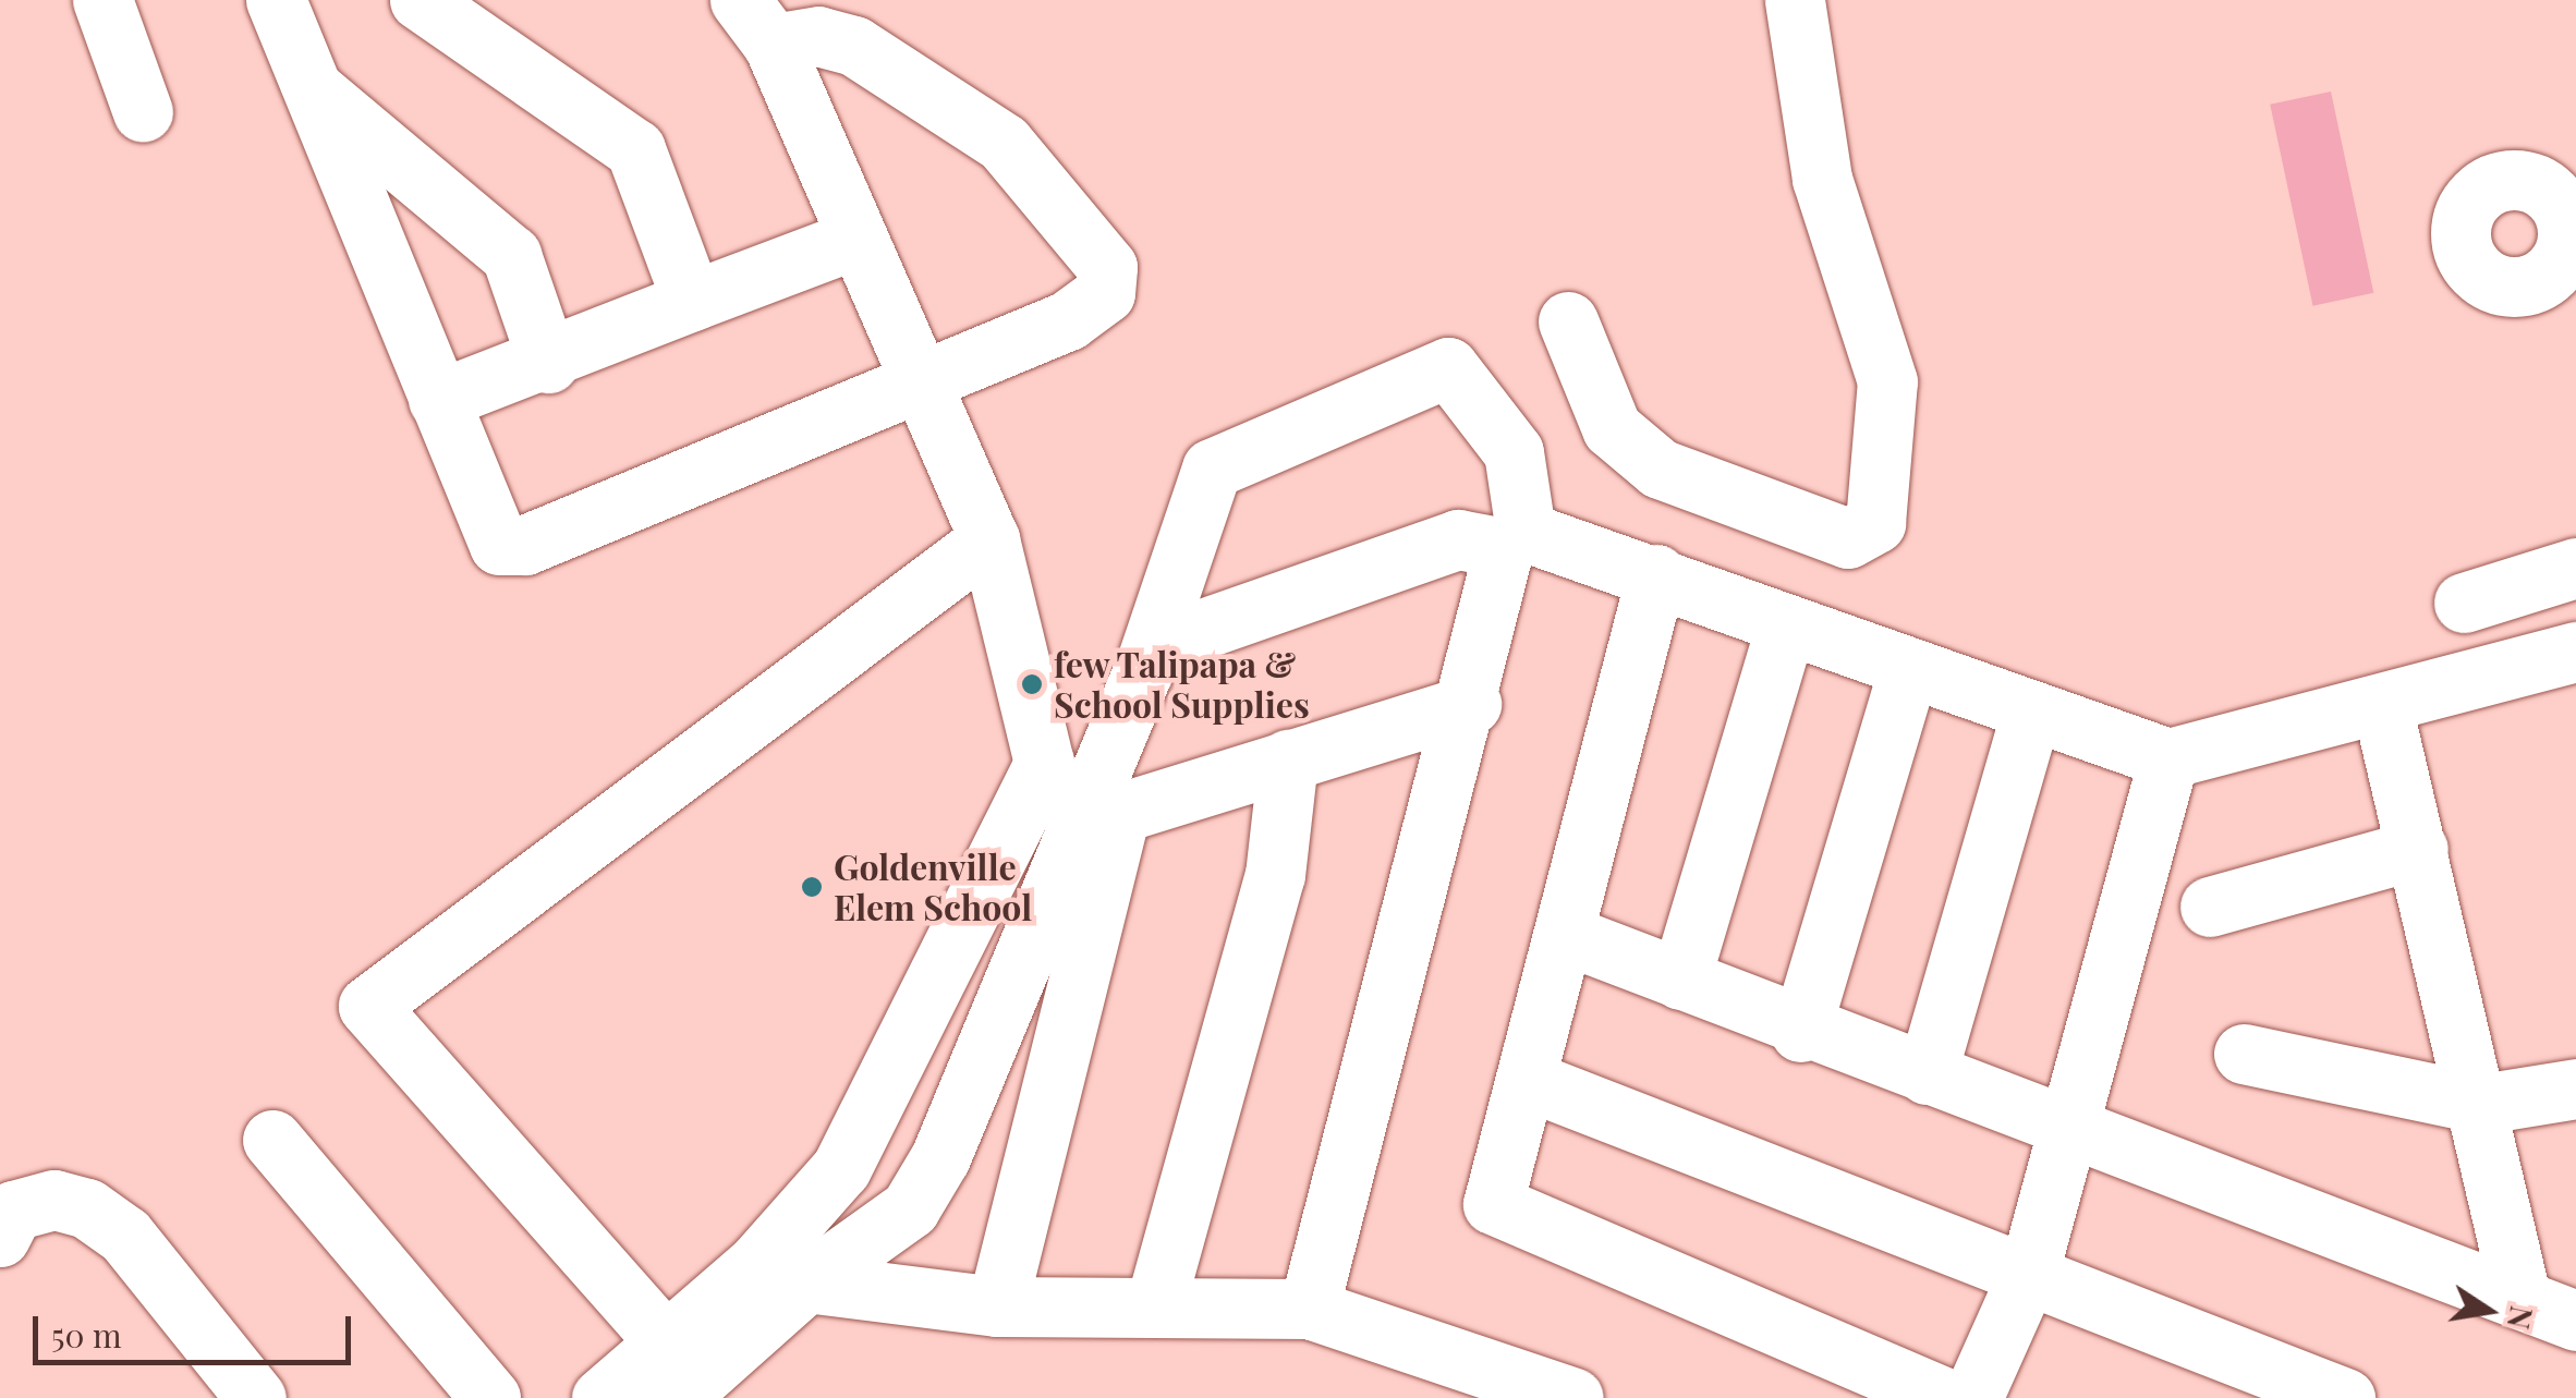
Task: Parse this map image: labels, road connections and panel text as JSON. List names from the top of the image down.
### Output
{
  "places": ["few Talipapa & School Supplies", "Goldenville Elem School"],
  "scale_bar": "50 m",
  "north": "right"
}
